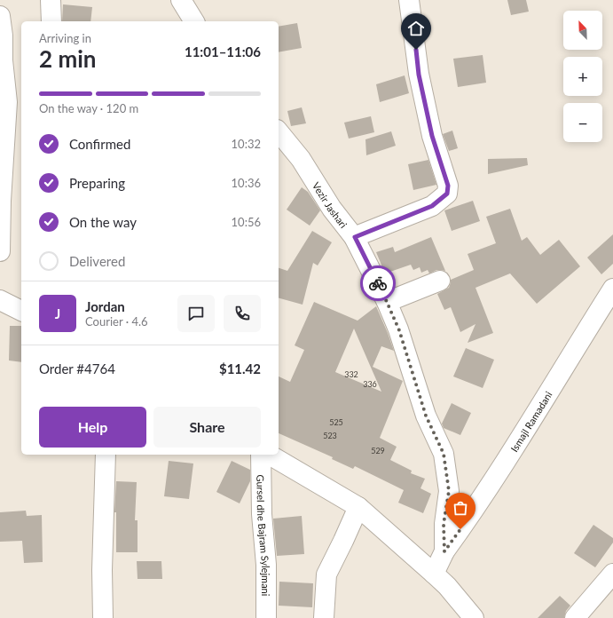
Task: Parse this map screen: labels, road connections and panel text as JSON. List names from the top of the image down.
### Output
{
  "streets": {
    "street": ["Vezir Jashari", "Ismajl Ramadani", "Gursel dhe Bajram Sylejmani"]
  },
  "crossings": [
    ["Vezir Jashari", "Ismajl Ramadani"]
  ],
  "house_numbers": [
    "332",
    "336",
    "525",
    "523",
    "529"
  ],
  "north": "top left",
  "page": {
    "map_buttons": ["+", "−"],
    "heading": ["2 min", "Arriving in", "11:01–11:06"],
    "panel": [
      "Jordan",
      "Courier · 4.6",
      "Order #4764",
      "$11.42"
    ],
    "bar": "On the way · 120 m",
    "list": [
      ["Confirmed", "10:32"],
      ["Preparing", "10:36"],
      ["On the way", "10:56"],
      "Delivered"
    ],
    "round": "J",
    "buttons": ["Help", "Share"]
  }
}
